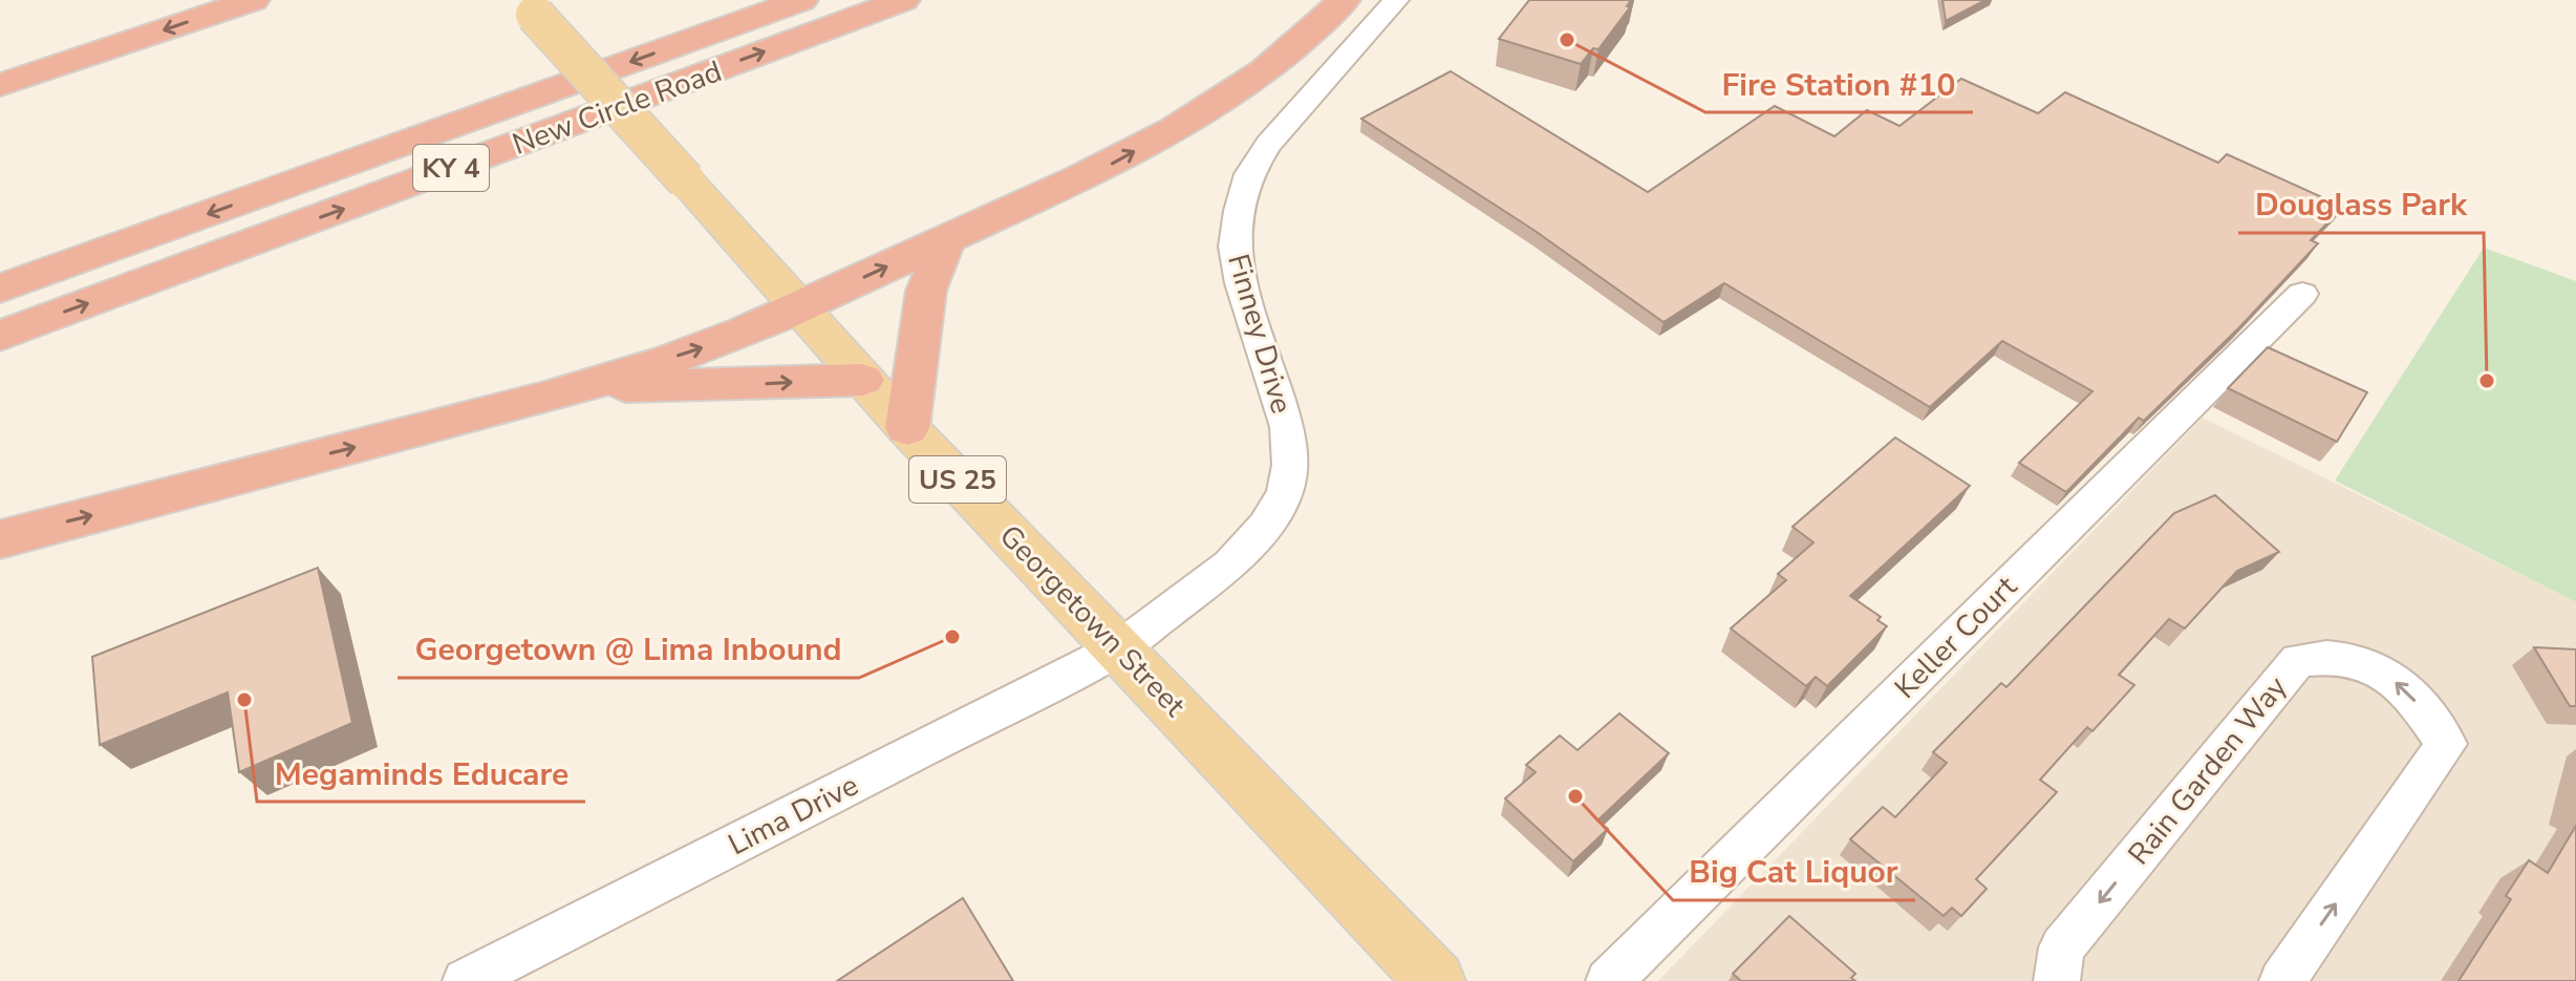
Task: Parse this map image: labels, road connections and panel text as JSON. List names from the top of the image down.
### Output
{
  "streets": {
    "highway": ["New Circle Road", "KY 4"],
    "main road": ["US 25", "Georgetown Street"],
    "street": [
      "Finney Drive",
      "Keller Court",
      "Rain Garden Way",
      "Lima Drive"
    ]
  },
  "crossings": [
    ["Finney Drive", "Georgetown Street"],
    ["Finney Drive", "Lima Drive"],
    ["Georgetown Street", "Lima Drive"]
  ],
  "places": [
    "Fire Station #10",
    "Douglass Park",
    "Georgetown @ Lima Inbound",
    "Megaminds Educare",
    "Big Cat Liquor"
  ]
}
